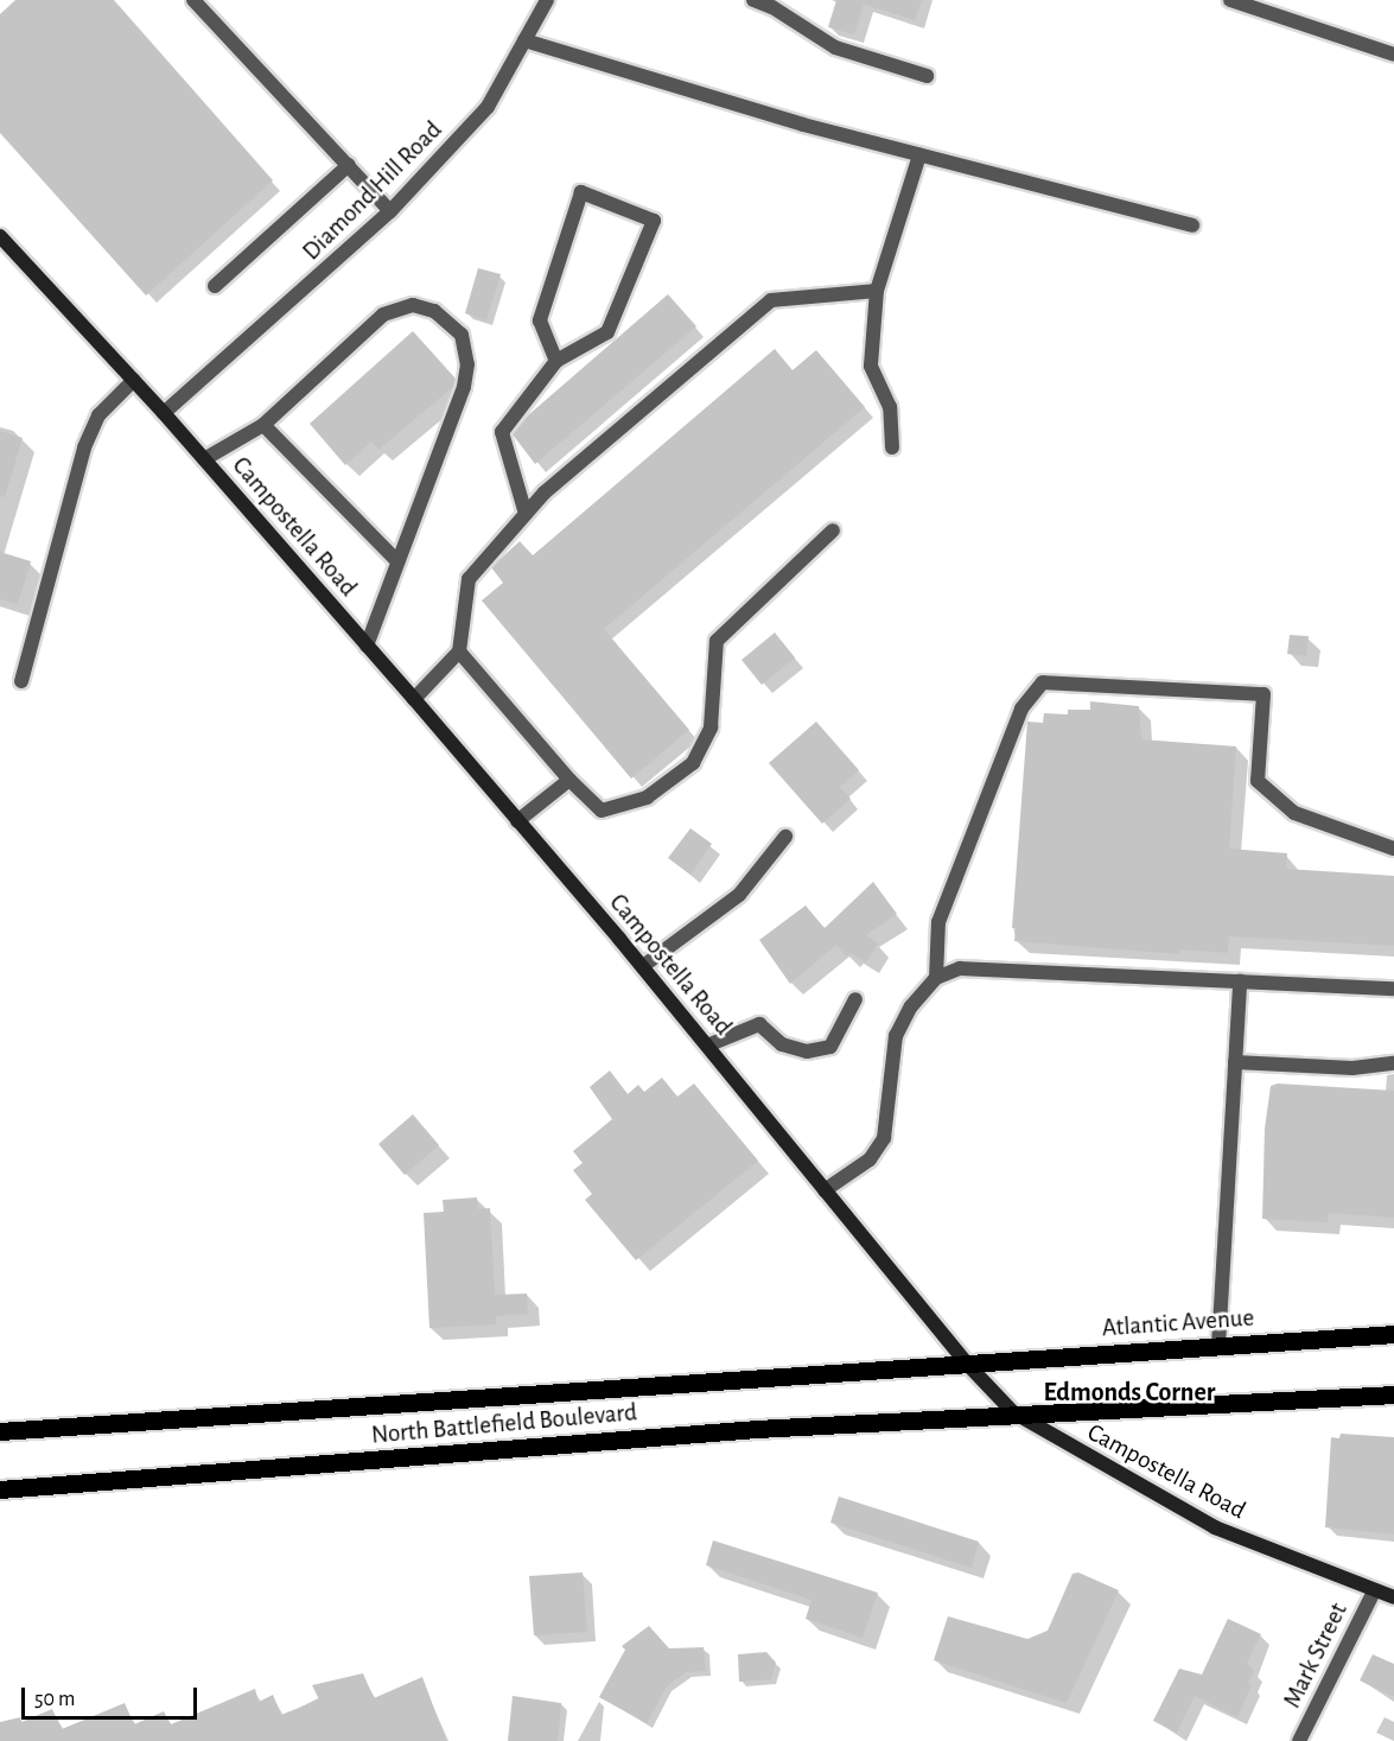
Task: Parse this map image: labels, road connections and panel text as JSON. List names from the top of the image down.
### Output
{
  "streets": {
    "main road": ["Campostella Road", "Atlantic Avenue", "North Battlefield Boulevard"],
    "street": ["Diamond Hill Road", "Mark Street"]
  },
  "crossings": [
    ["Diamond Hill Road", "Campostella Road"],
    ["Campostella Road", "Atlantic Avenue"],
    ["Campostella Road", "North Battlefield Boulevard"],
    ["Campostella Road", "Mark Street"],
    ["Atlantic Avenue", "North Battlefield Boulevard"]
  ],
  "districts": ["Edmonds Corner"],
  "scale_bar": "50 m"
}
